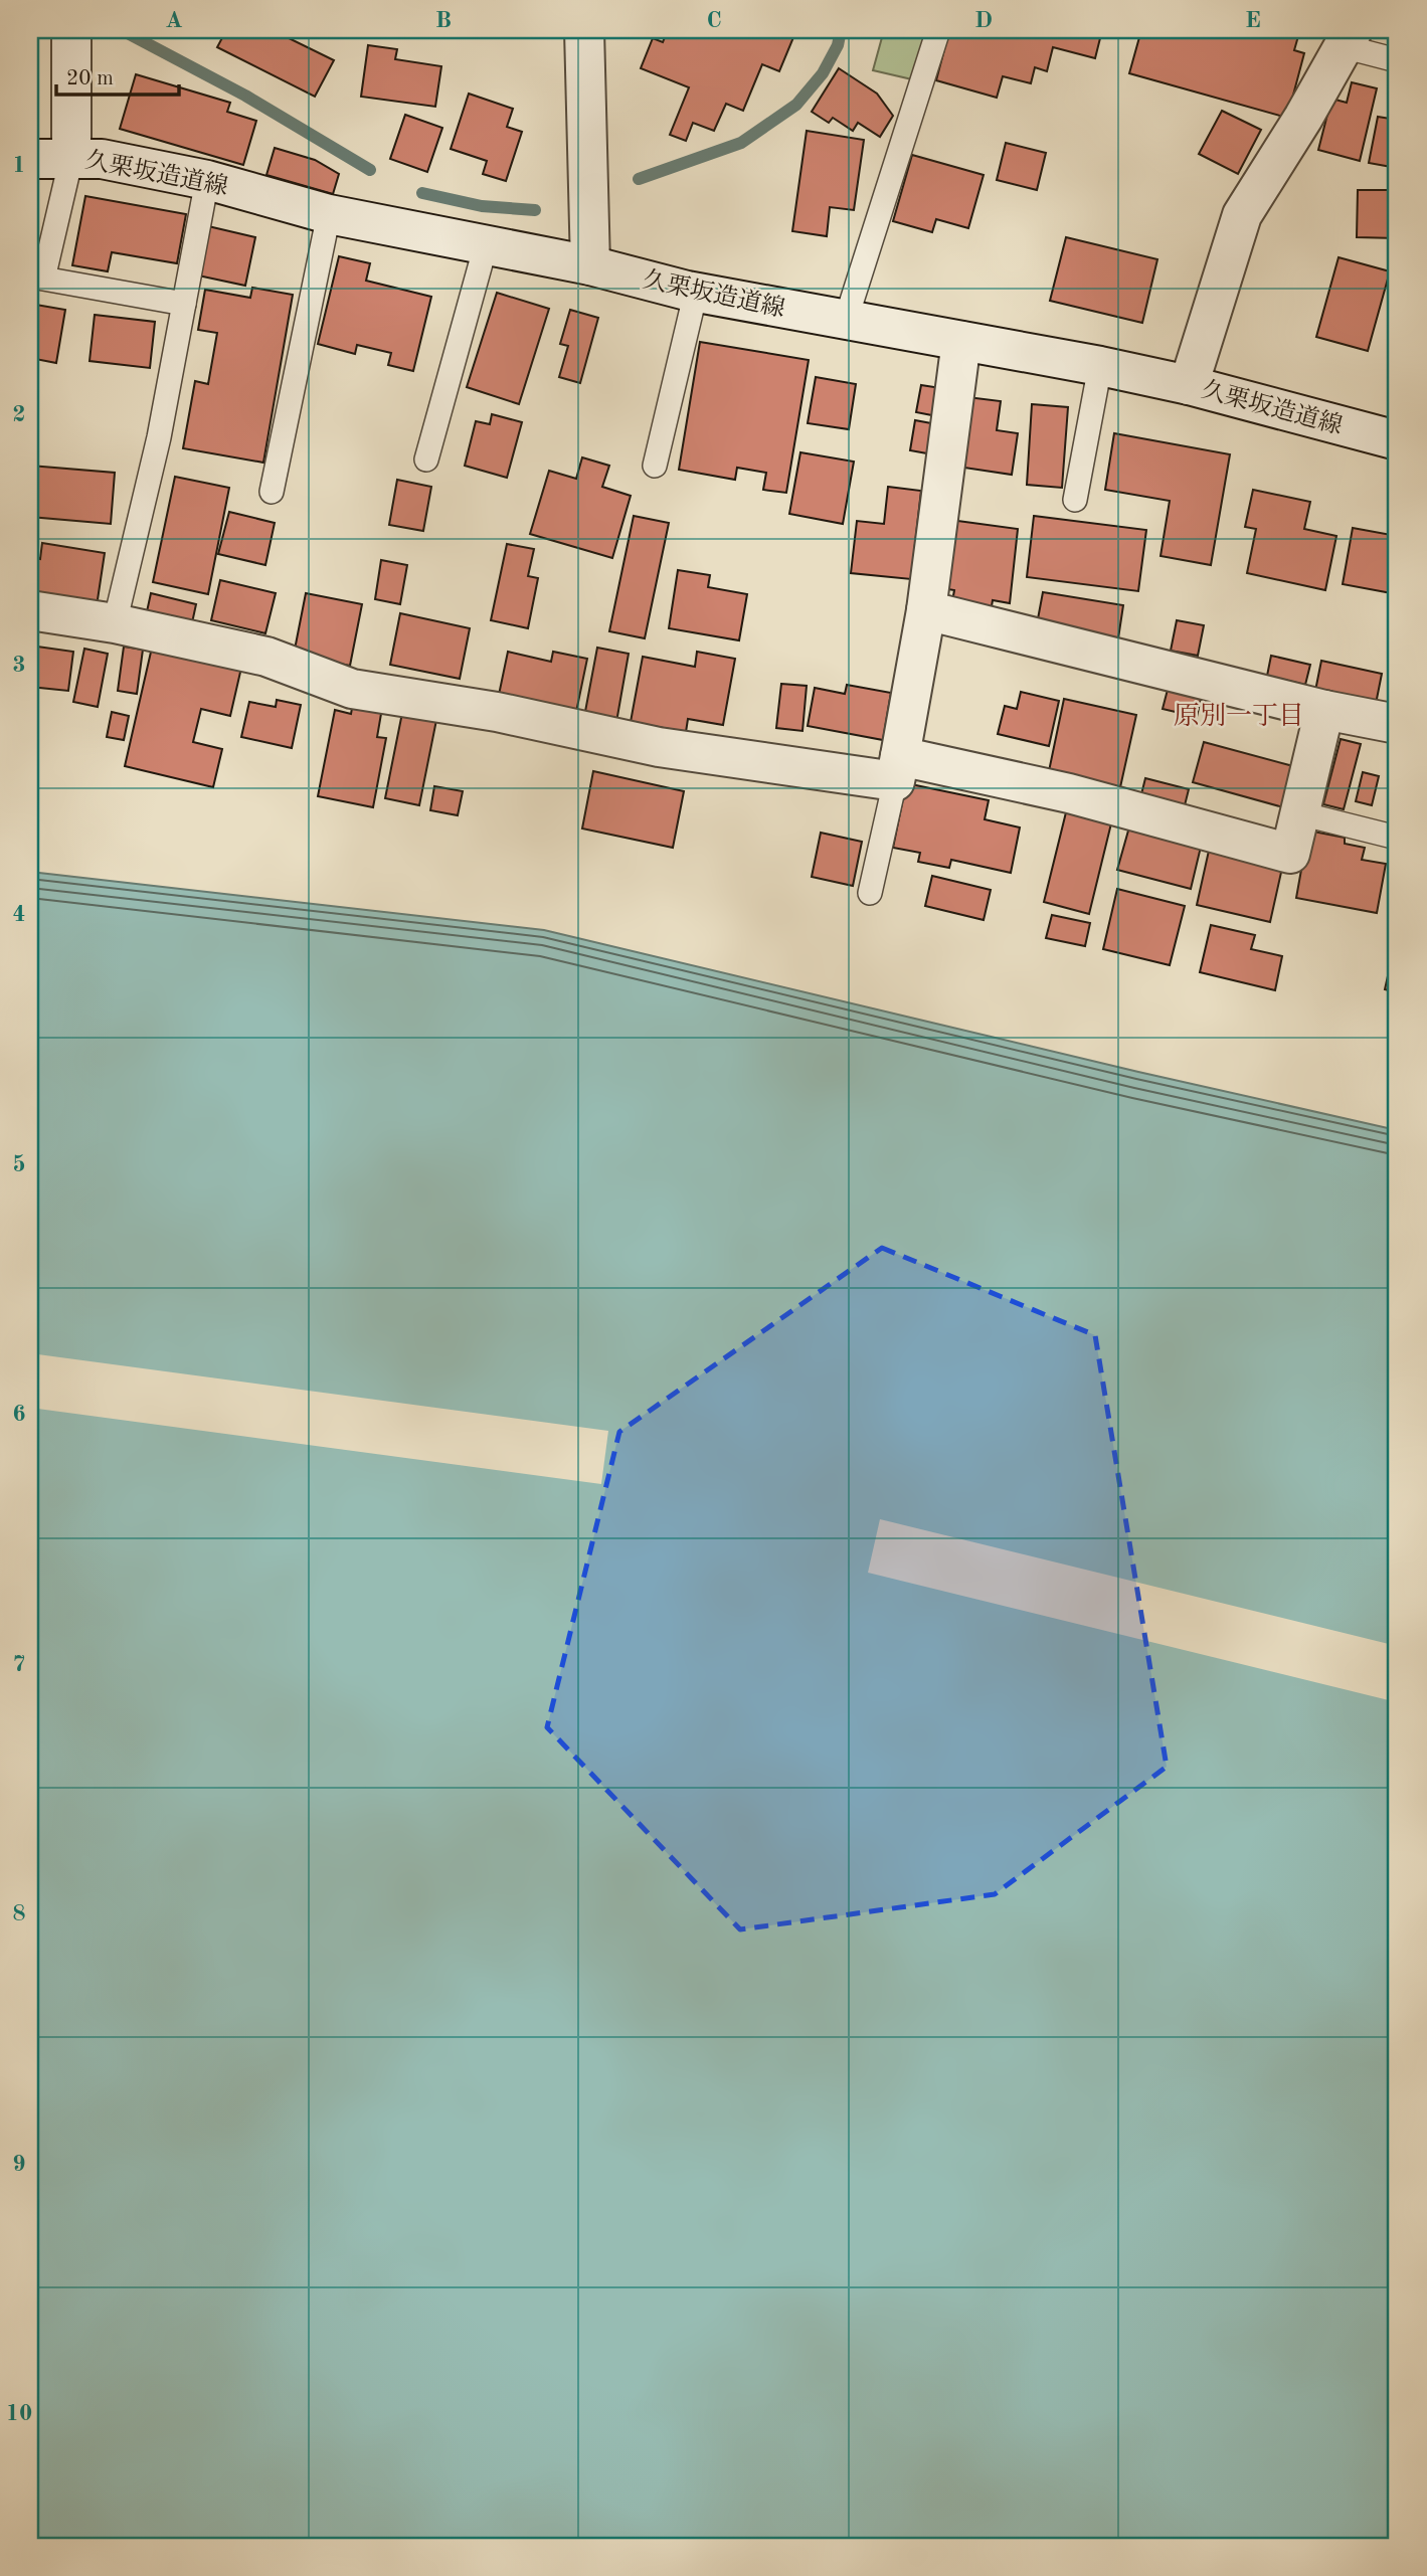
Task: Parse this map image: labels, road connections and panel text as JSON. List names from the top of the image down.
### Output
{
  "streets": {
    "street": ["久栗坂造道線"]
  },
  "districts": ["原別一丁目"],
  "scale_bar": "20 m",
  "grid": {
    "columns": [
      "A",
      "B",
      "C",
      "D",
      "E"
    ],
    "rows": [
      "1",
      "2",
      "3",
      "4",
      "5",
      "6",
      "7",
      "8",
      "9",
      "10"
    ]
  }
}
